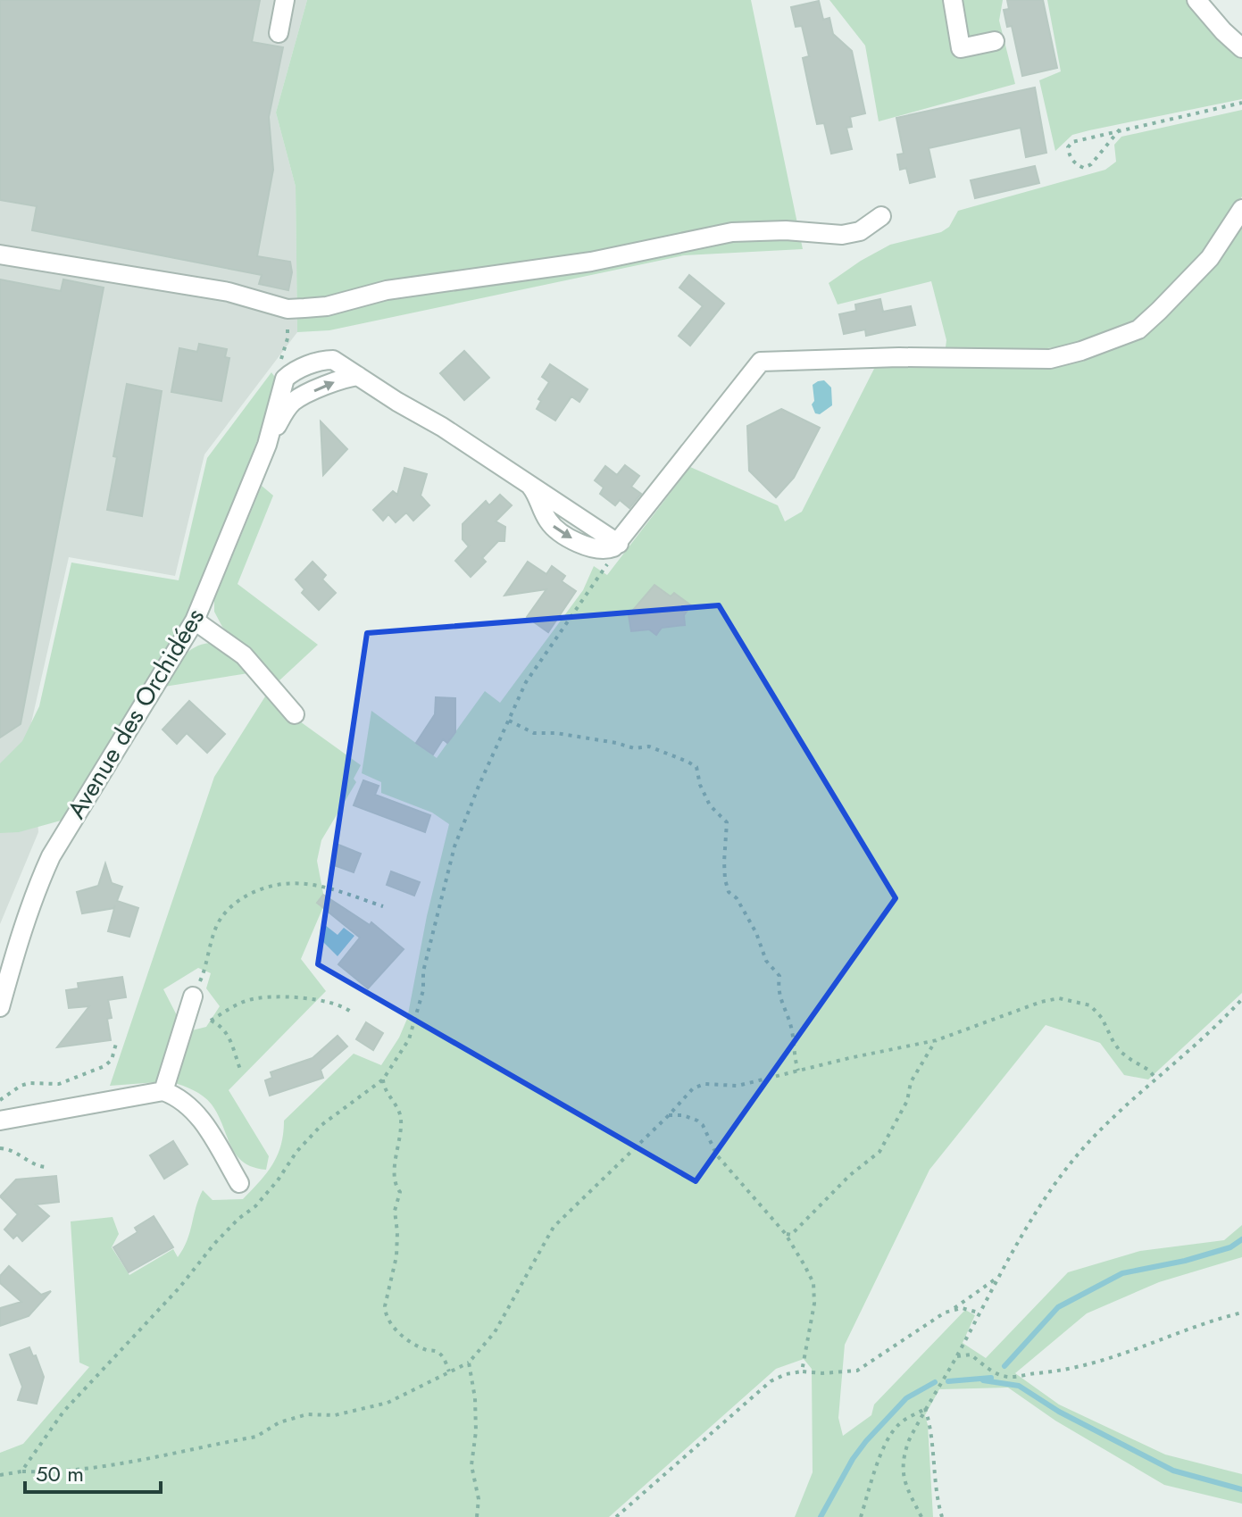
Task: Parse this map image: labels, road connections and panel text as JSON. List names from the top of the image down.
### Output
{
  "streets": {
    "street": ["Avenue des Orchidées"]
  },
  "scale_bar": "50 m"
}
